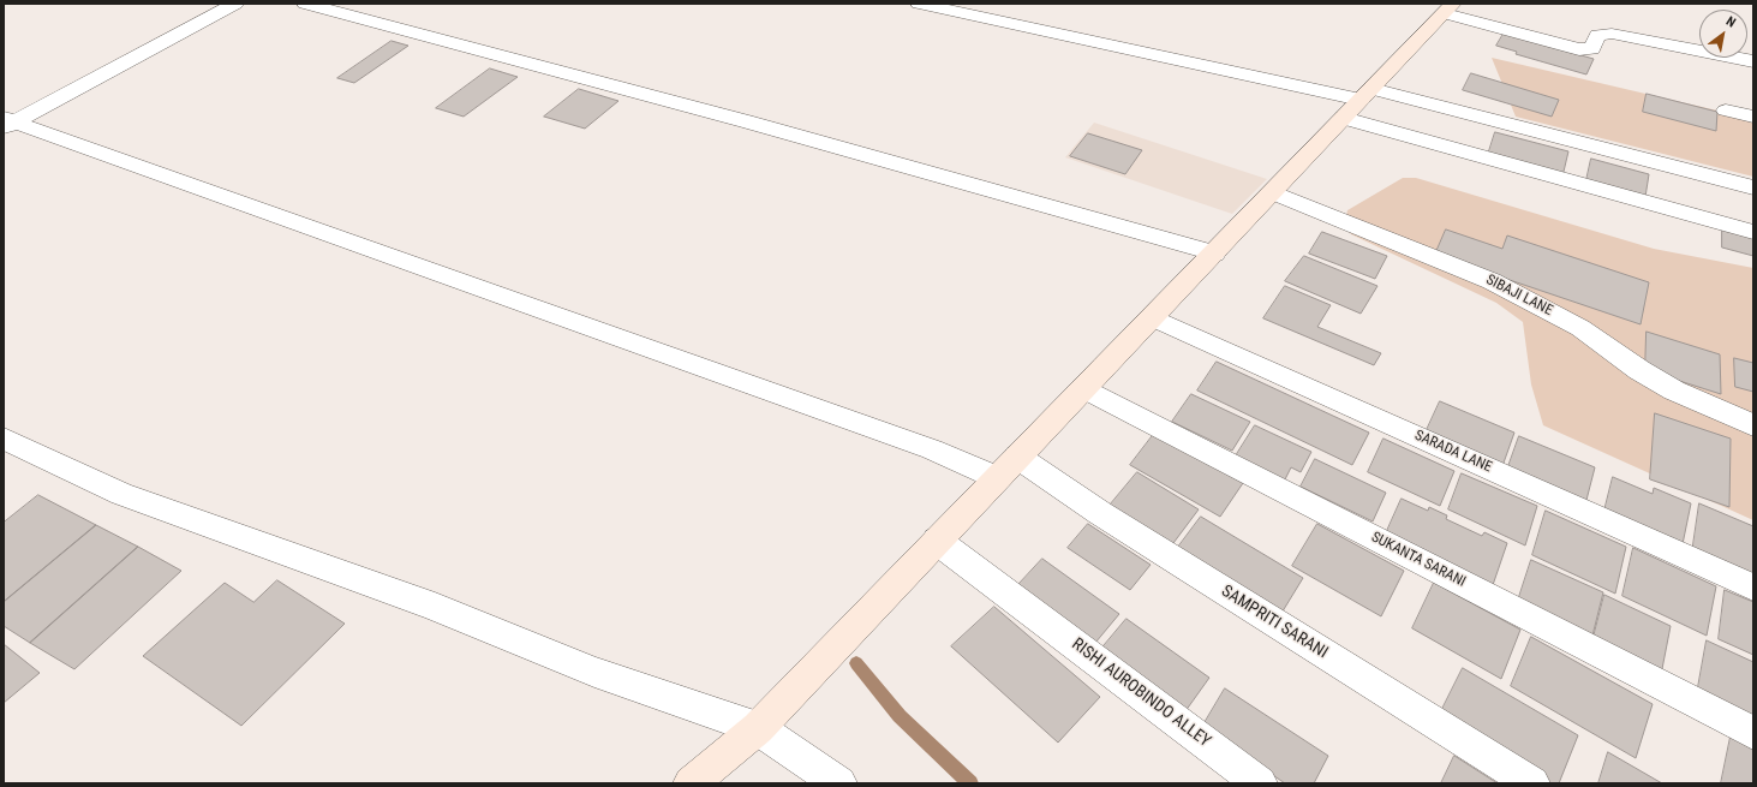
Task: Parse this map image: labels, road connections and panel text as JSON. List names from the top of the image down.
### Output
{
  "streets": {
    "street": [
      "SIBAJI LANE",
      "SARADA LANE",
      "SUKANTA SARANI",
      "SAMPRITI SARANI",
      "RISHI AUROBINDO ALLEY"
    ]
  },
  "north": "top right"
}
